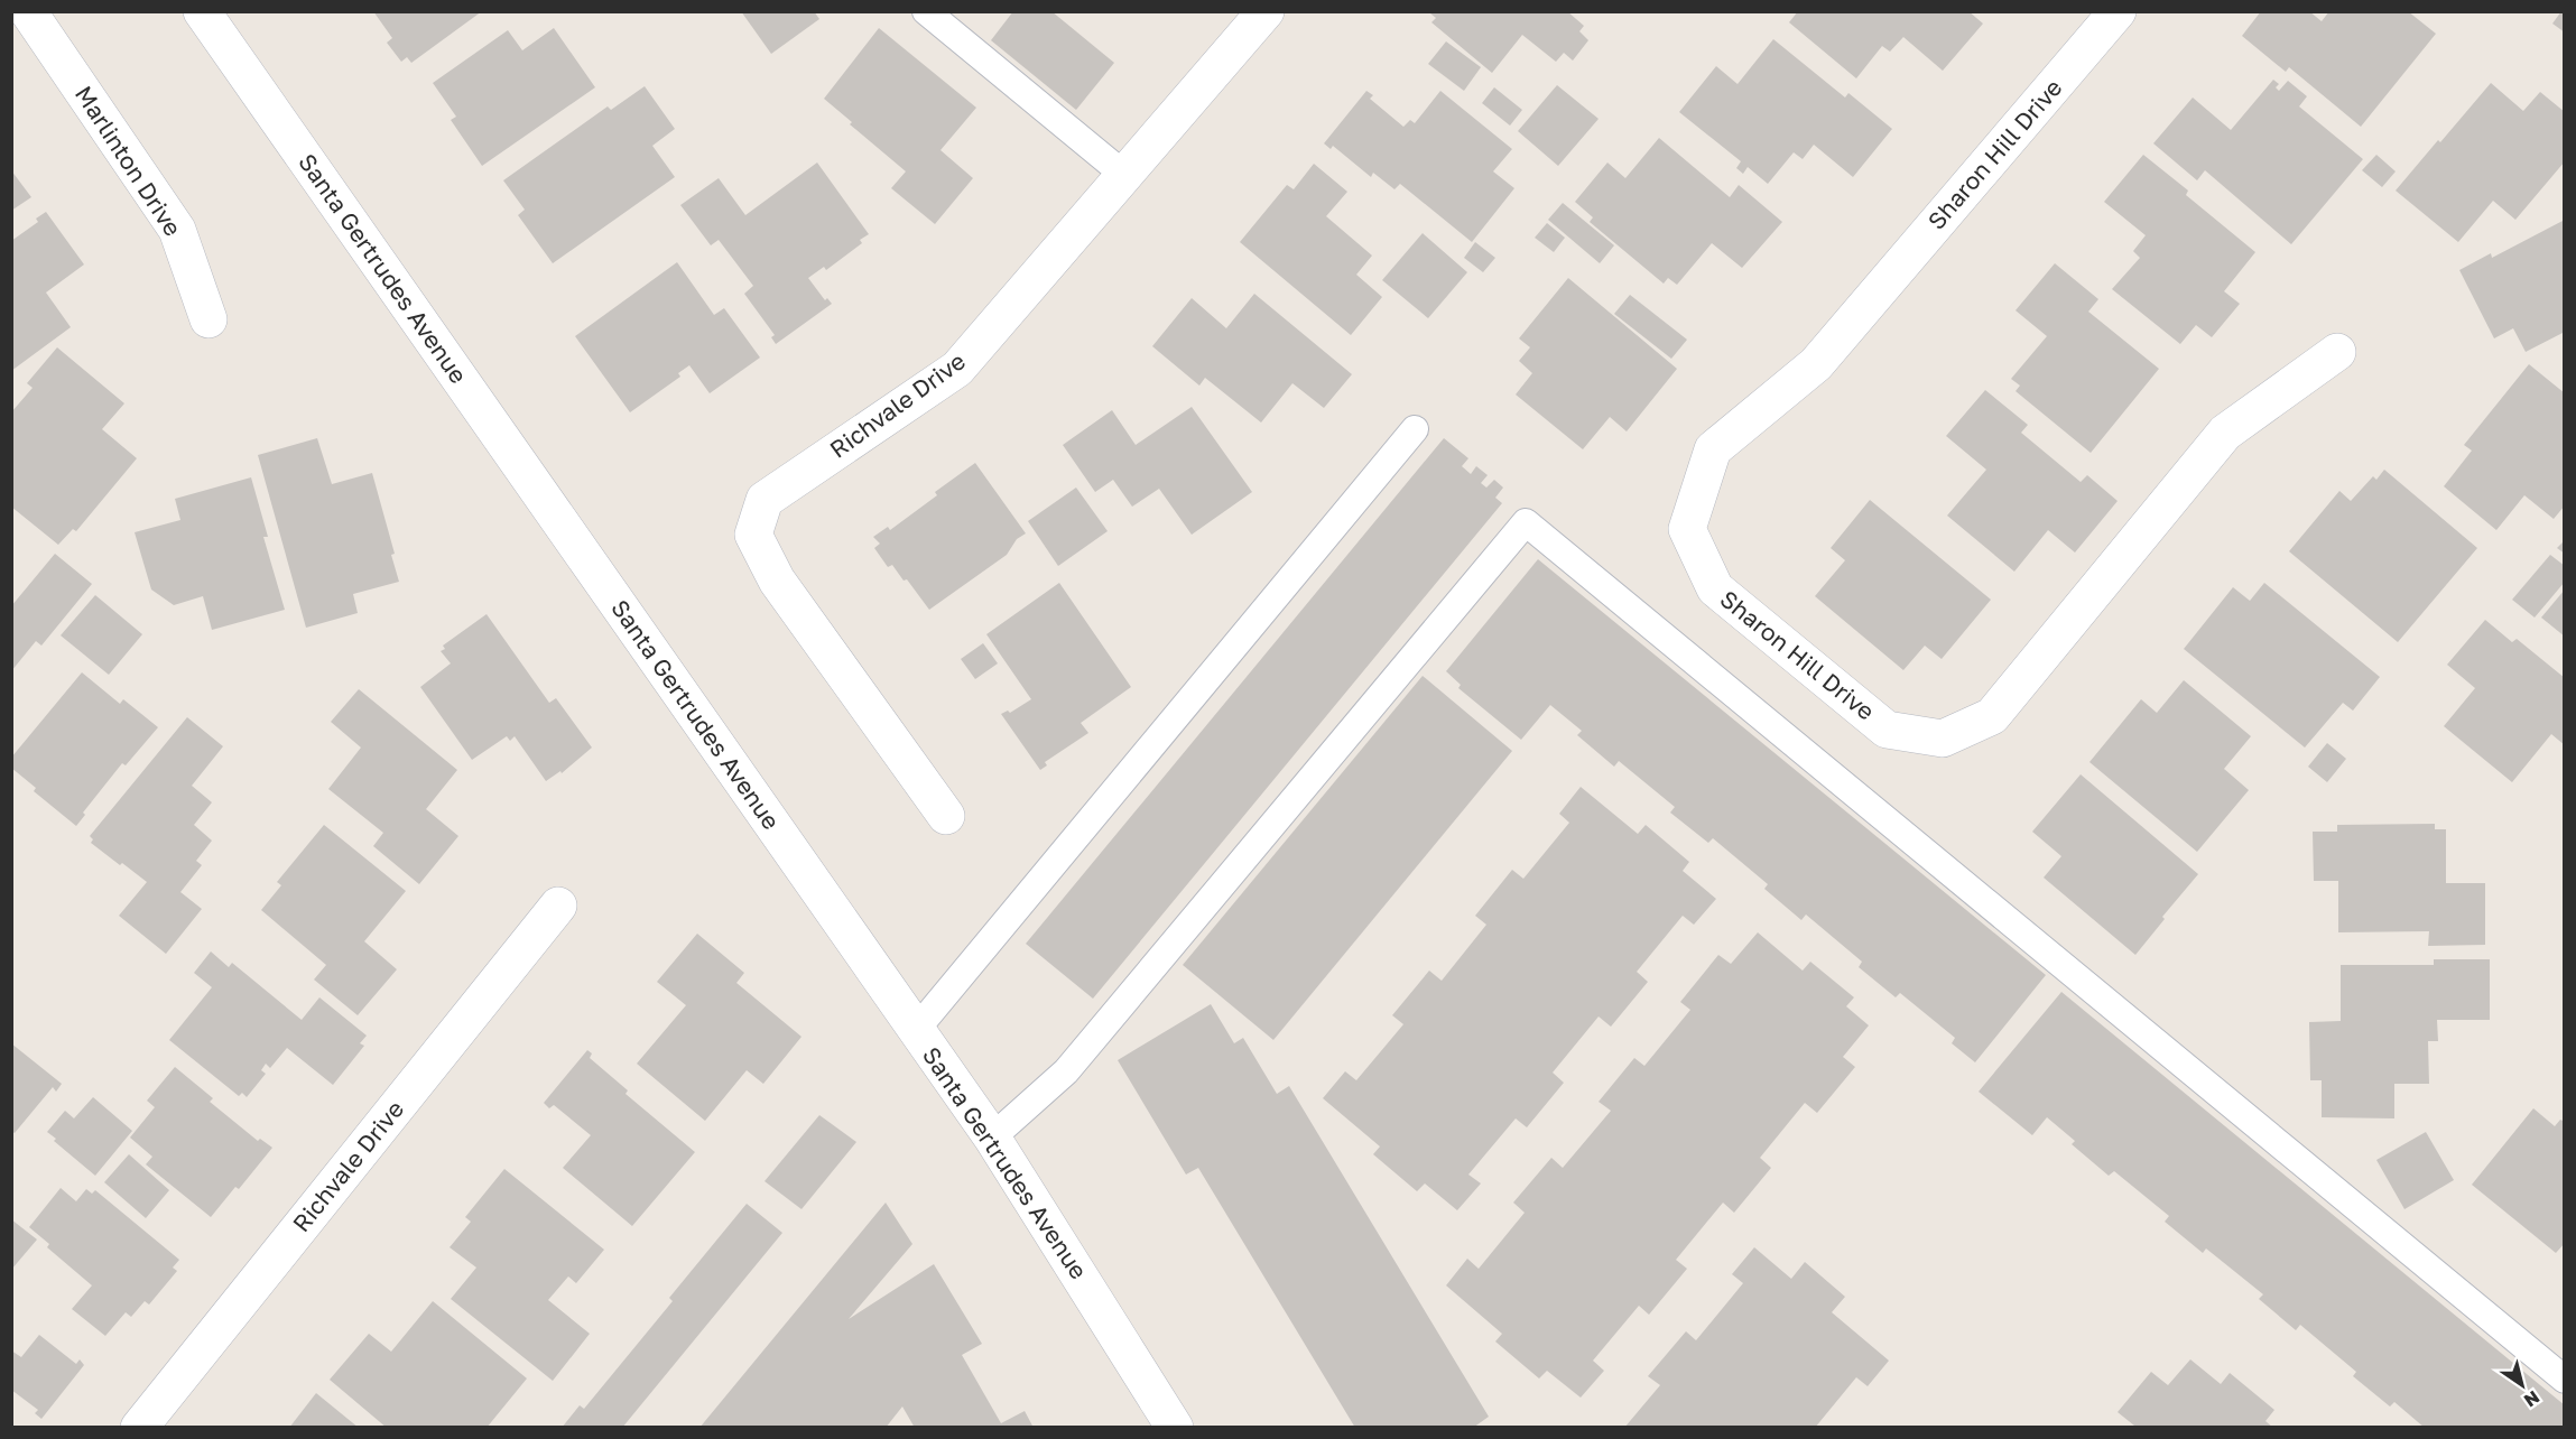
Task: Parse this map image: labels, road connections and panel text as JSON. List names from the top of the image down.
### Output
{
  "streets": {
    "street": [
      "Sharon Hill Drive",
      "Marlinton Drive",
      "Santa Gertrudes Avenue",
      "Richvale Drive"
    ]
  },
  "north": "bottom right"
}
